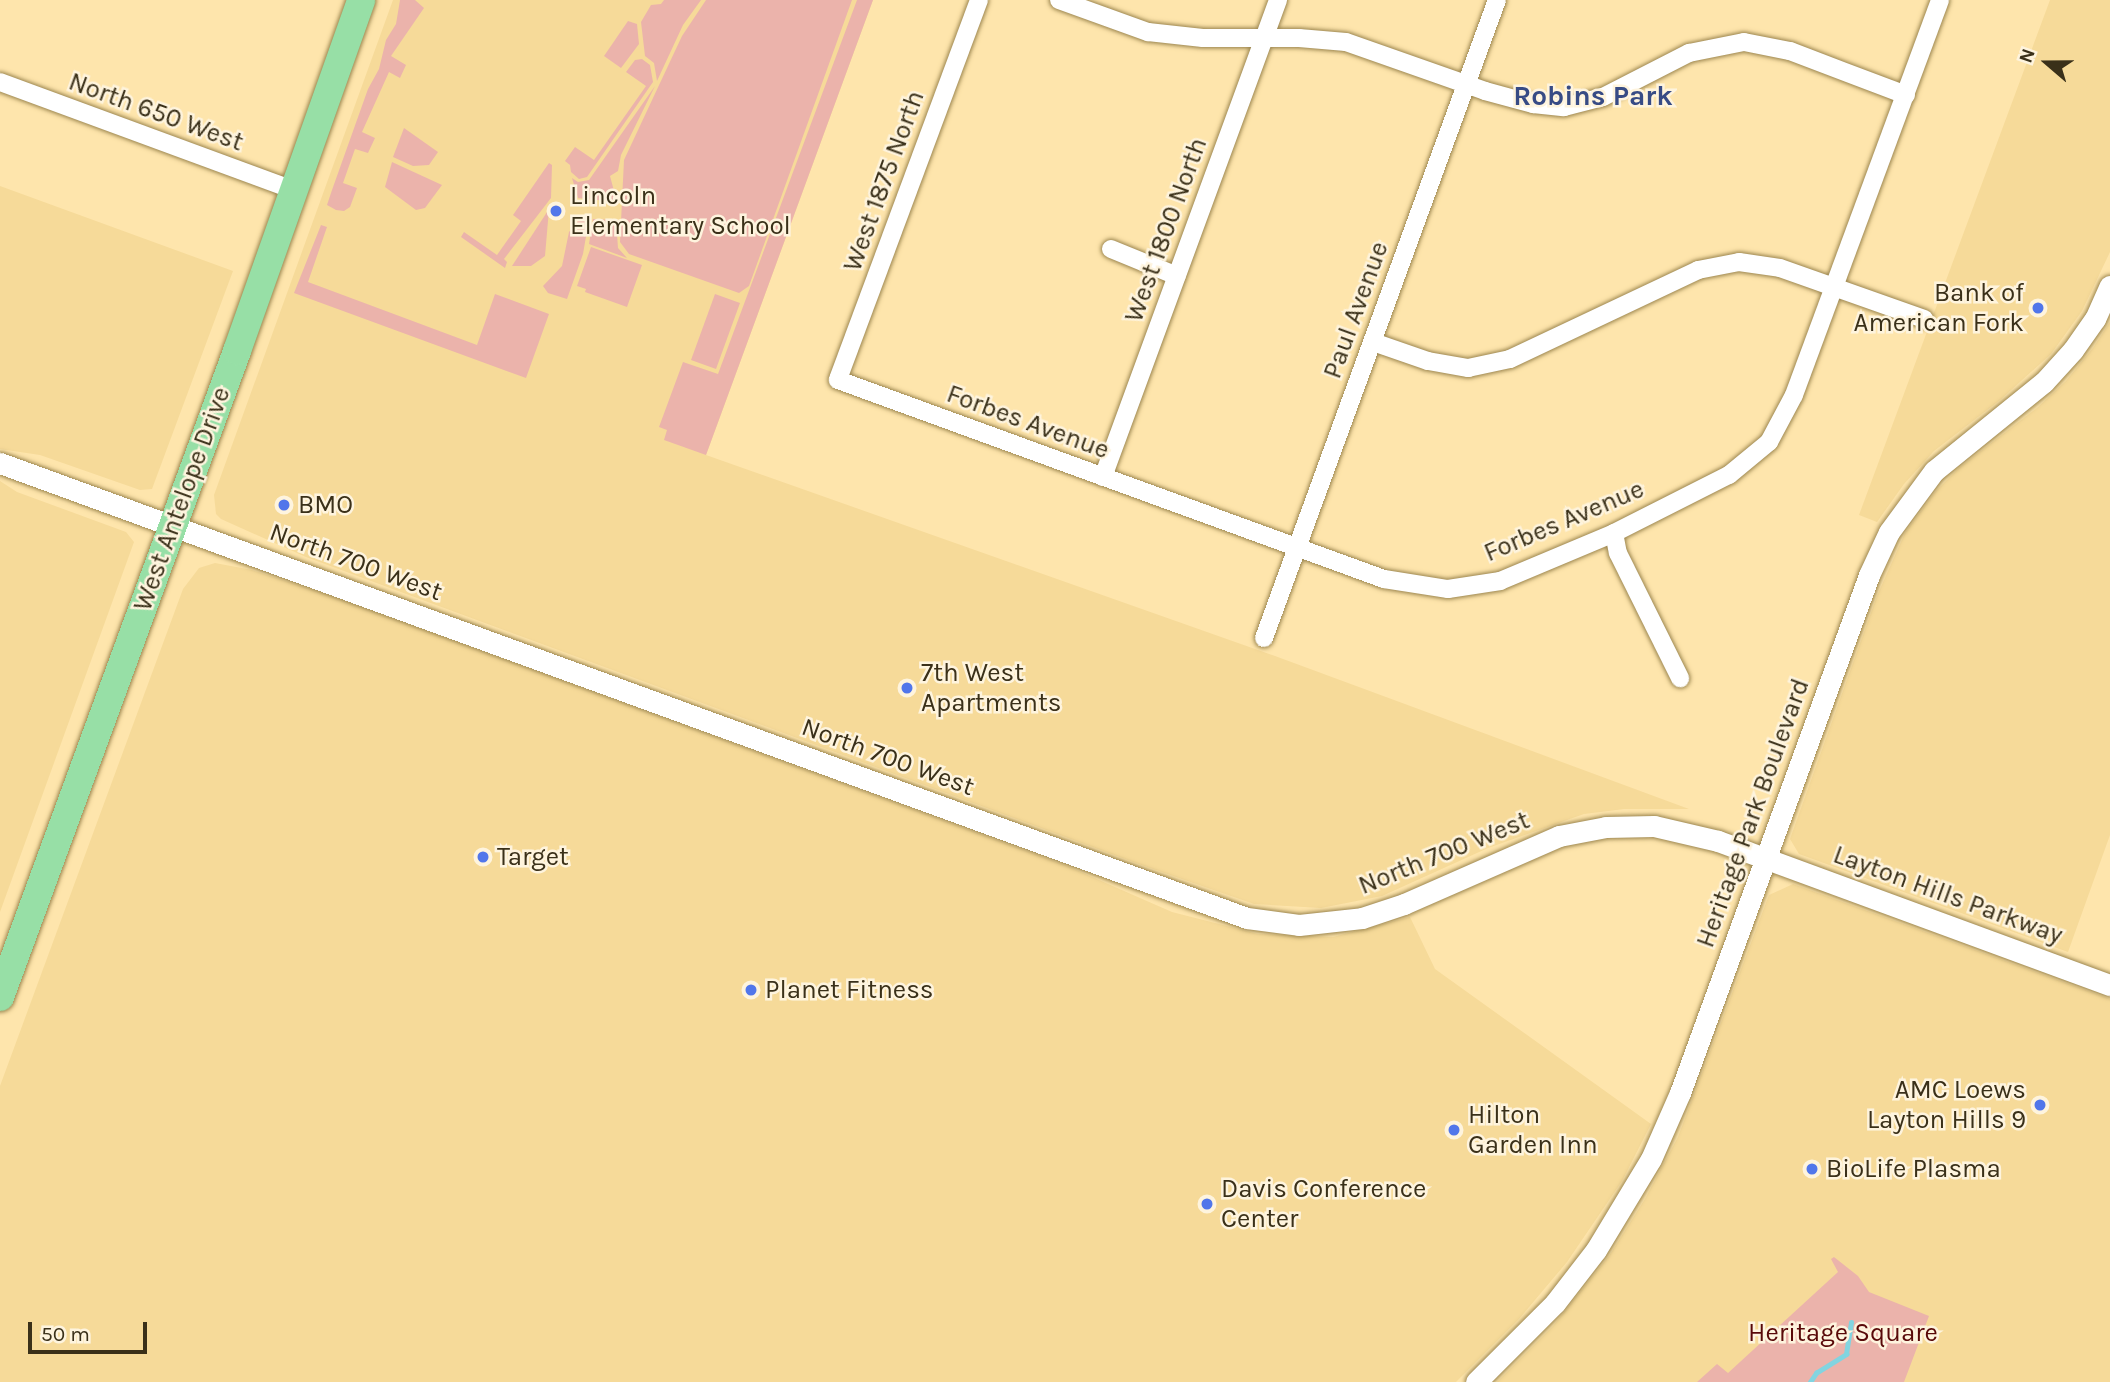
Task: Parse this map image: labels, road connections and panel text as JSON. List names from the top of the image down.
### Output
{
  "streets": {
    "main road": ["West Antelope Drive"],
    "street": [
      "North 650 West",
      "West 1875 North",
      "West 1800 North",
      "Paul Avenue",
      "Forbes Avenue",
      "North 700 West",
      "Heritage Park Boulevard",
      "Layton Hills Parkway"
    ]
  },
  "crossings": [
    ["North 650 West", "West Antelope Drive"],
    ["West 1875 North", "Forbes Avenue"],
    ["West 1800 North", "Forbes Avenue"],
    ["Paul Avenue", "Forbes Avenue"],
    ["West Antelope Drive", "North 700 West"],
    ["North 700 West", "Heritage Park Boulevard"],
    ["North 700 West", "Layton Hills Parkway"],
    ["Heritage Park Boulevard", "Layton Hills Parkway"]
  ],
  "districts": ["Robins Park"],
  "parks": ["Heritage Square"],
  "places": [
    "Lincoln Elementary School",
    "Bank of American Fork",
    "BMO",
    "7th West Apartments",
    "Target",
    "Planet Fitness",
    "AMC Loews Layton Hills 9",
    "Hilton Garden Inn",
    "BioLife Plasma",
    "Davis Conference Center"
  ],
  "scale_bar": "50 m",
  "north": "left"
}
